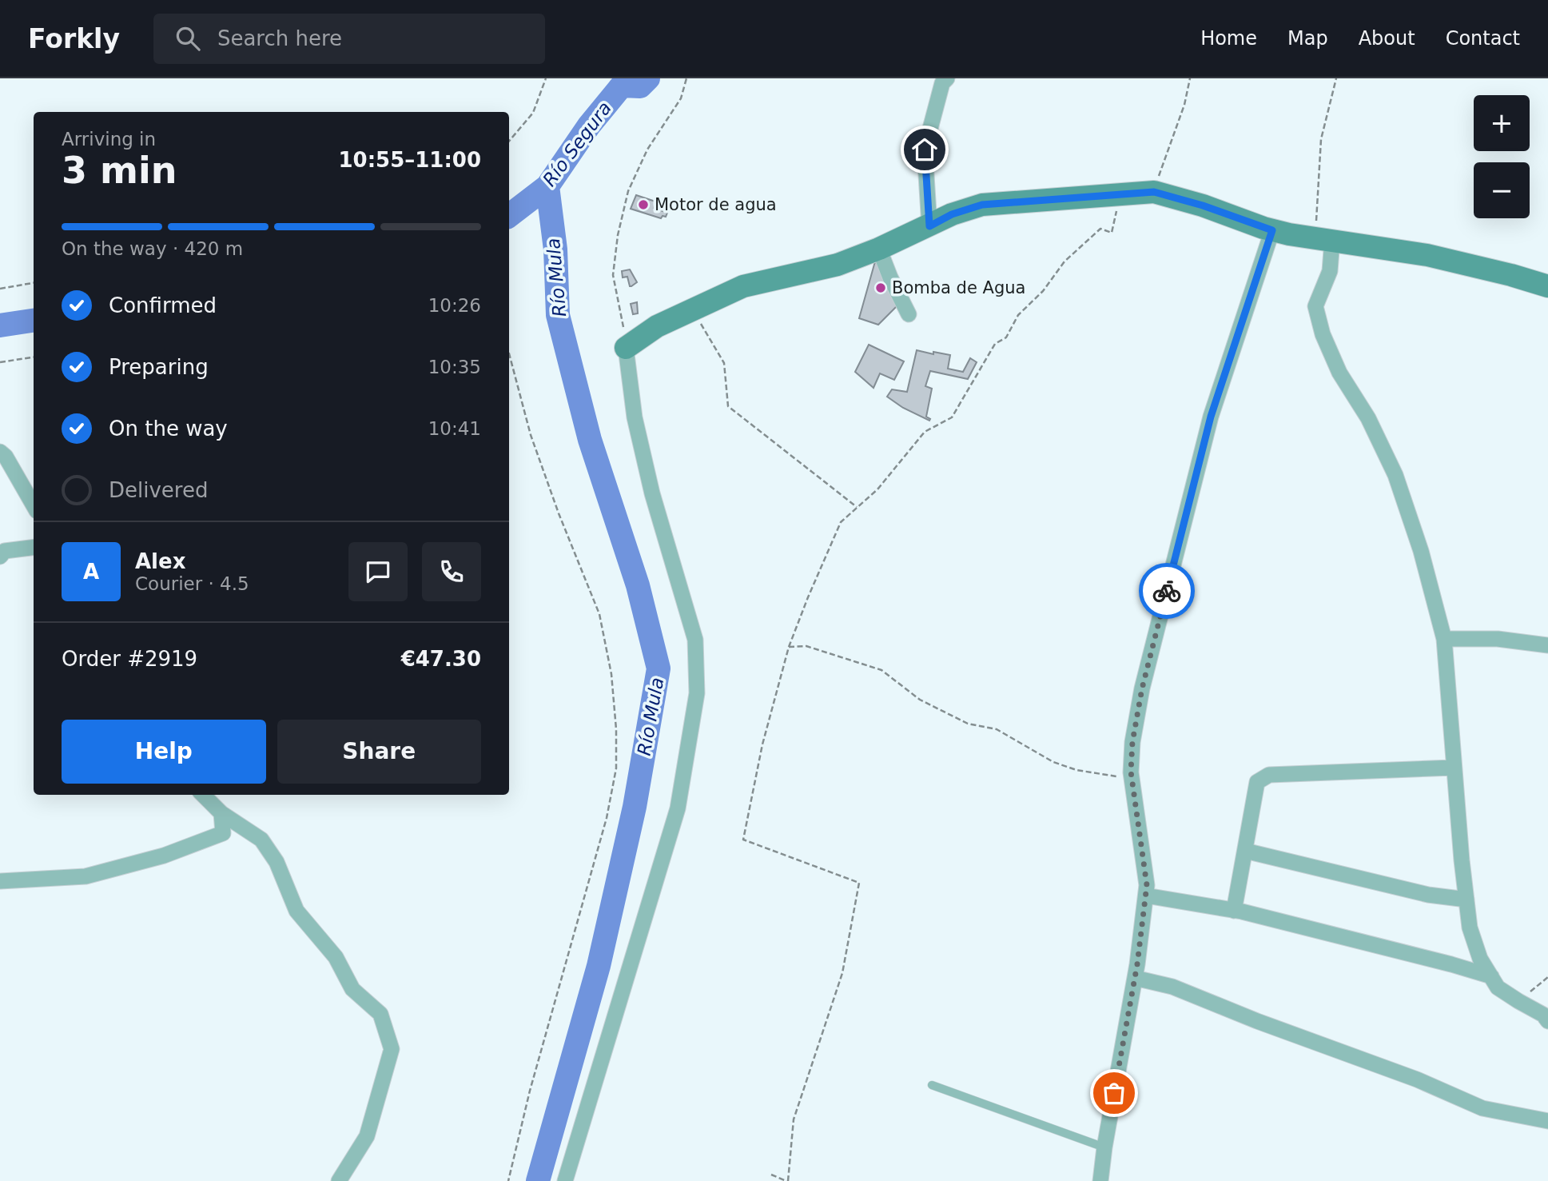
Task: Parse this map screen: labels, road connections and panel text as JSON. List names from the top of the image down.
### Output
{
  "water": ["Río Segura", "Río Mula"],
  "places": ["Motor de agua", "Bomba de Agua"],
  "page": {
    "header": "Forkly",
    "search": "Search here",
    "nav": [
      "Home",
      "Map",
      "About",
      "Contact"
    ],
    "map_buttons": ["+", "−"],
    "heading": ["3 min", "Arriving in", "10:55–11:00"],
    "panel": [
      "Alex",
      "Courier · 4.5",
      "Order #2919",
      "€47.30"
    ],
    "bar": "On the way · 420 m",
    "list": [
      ["Confirmed", "10:26"],
      ["Preparing", "10:35"],
      ["On the way", "10:41"],
      "Delivered"
    ],
    "round": "A",
    "buttons": ["Help", "Share"]
  }
}
